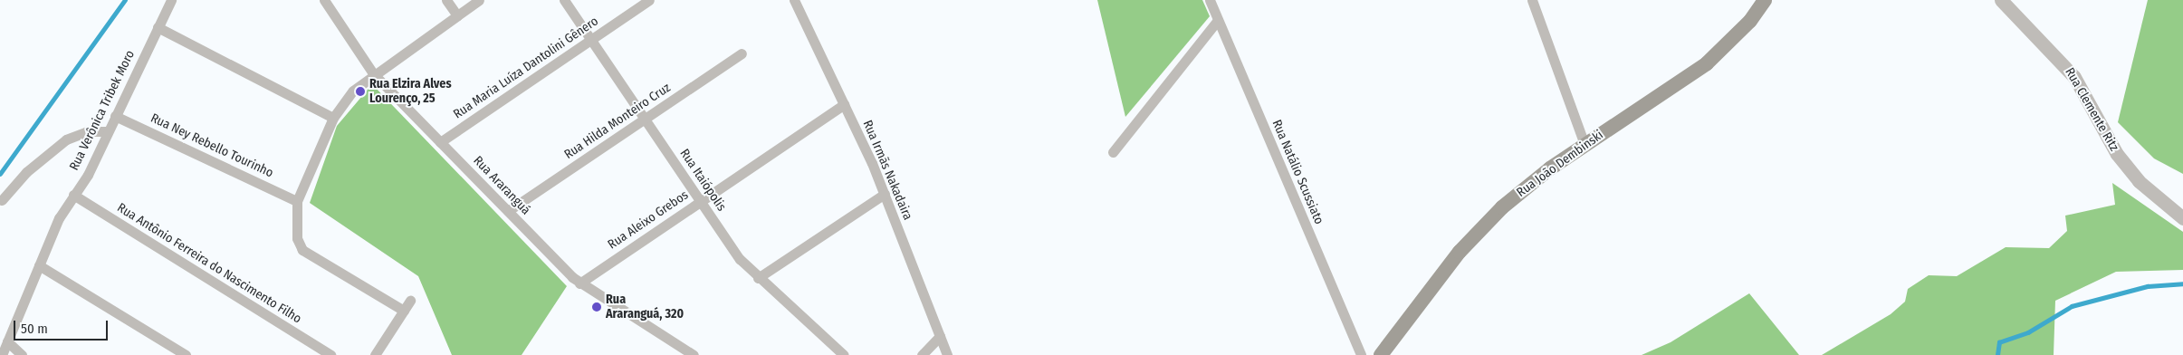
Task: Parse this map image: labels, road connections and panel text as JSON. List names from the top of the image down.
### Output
{
  "streets": {
    "main road": ["Rua João Dembinski"],
    "street": [
      "Rua Maria Luíza Dantolini Gênero",
      "Rua Clemente Ritz",
      "Rua Verônica Tribek Moro",
      "Rua Hilda Monteiro Cruz",
      "Rua Ney Rebello Tourinho",
      "Rua Irmãs Nakadaira",
      "Rua Natálio Scussiato",
      "Rua Itaiópolis",
      "Rua Araranguá",
      "Rua Aleixo Grebos",
      "Rua Antônio Ferreira do Nascimento Filho"
    ]
  },
  "crossings": [
    ["Rua Maria Luíza Dantolini Gênero", "Rua Itaiópolis"],
    ["Rua Maria Luíza Dantolini Gênero", "Rua Araranguá"],
    ["Rua Verônica Tribek Moro", "Rua Ney Rebello Tourinho"],
    ["Rua Verônica Tribek Moro", "Rua Antônio Ferreira do Nascimento Filho"],
    ["Rua Hilda Monteiro Cruz", "Rua Itaiópolis"],
    ["Rua Hilda Monteiro Cruz", "Rua Araranguá"],
    ["Rua Irmãs Nakadaira", "Rua Aleixo Grebos"],
    ["Rua Itaiópolis", "Rua Aleixo Grebos"],
    ["Rua Araranguá", "Rua Aleixo Grebos"]
  ],
  "places": ["Rua Elzira Alves Lourenço, 25", "Rua Araranguá, 320"],
  "scale_bar": "50 m"
}
